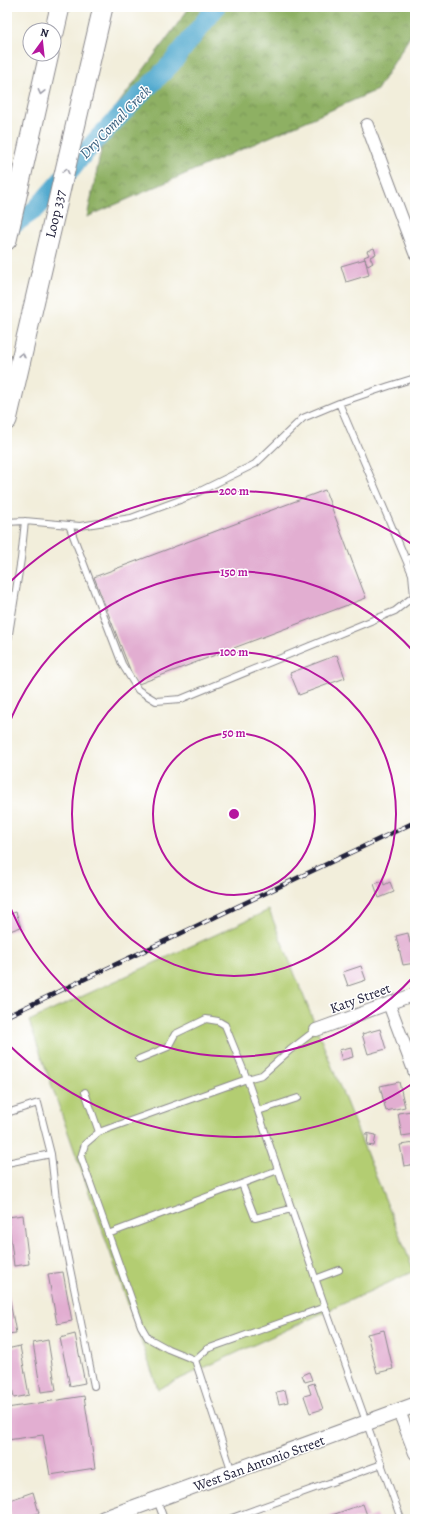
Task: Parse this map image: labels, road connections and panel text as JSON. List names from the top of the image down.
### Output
{
  "streets": {
    "main road": ["Loop 337"],
    "street": ["Katy Street", "West San Antonio Street"]
  },
  "water": ["Dry Comal Creek"],
  "north": "top",
  "rings": [
    "200 m",
    "150 m",
    "100 m",
    "50 m"
  ]
}
